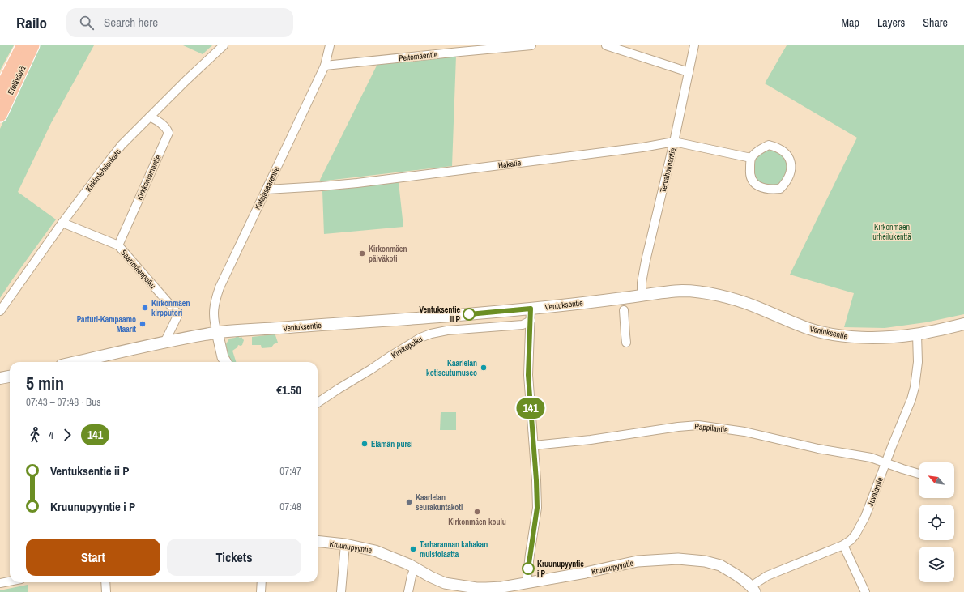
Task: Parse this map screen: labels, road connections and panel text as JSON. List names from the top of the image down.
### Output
{
  "streets": {
    "highway": ["Eteläväylä"],
    "main road": ["Ventuksentie"],
    "street": [
      "Peltomäentie",
      "Hakatie",
      "Kirkkolehdonkatu",
      "Tervaholmantie",
      "Kirkkoniementie",
      "Katajasaarentie",
      "Saarimäenpolku",
      "Kirkkopolku",
      "Pappilantie",
      "Juvalantie",
      "Kruunupyyntie"
    ]
  },
  "crossings": [
    ["Peltomäentie", "Katajasaarentie"],
    ["Hakatie", "Tervaholmantie"],
    ["Hakatie", "Katajasaarentie"],
    ["Kirkkolehdonkatu", "Kirkkoniementie"],
    ["Kirkkolehdonkatu", "Saarimäenpolku"],
    ["Tervaholmantie", "Ventuksentie"],
    ["Kirkkoniementie", "Saarimäenpolku"],
    ["Katajasaarentie", "Ventuksentie"],
    ["Saarimäenpolku", "Ventuksentie"],
    ["Ventuksentie", "Juvalantie"],
    ["Pappilantie", "Juvalantie"],
    ["Juvalantie", "Kruunupyyntie"]
  ],
  "parks": ["Kirkonmäen urheilukenttä"],
  "places": [
    "Kirkonmäen päiväkoti",
    "Kirkonmäen kirpputori",
    "Ventuksentie ii P",
    "Parturi-Kampaamo Maarit",
    "Kaarlelan kotiseutumuseo",
    "Elämän pursi",
    "Kaarlelan seurakuntakoti",
    "Kirkonmäen koulu",
    "Tarharannan kahakan muistolaatta",
    "Kruunupyyntie i P"
  ],
  "lines": ["bus line 141"],
  "north": "top left",
  "page": {
    "header": "Railo",
    "search": "Search here",
    "nav": ["Map", "Layers", "Share"],
    "on_map": "141",
    "heading": ["5 min", "07:43 – 07:48 · Bus", "€1.50"],
    "legs": ["4", "141"],
    "list": [
      {
        "name": "Ventuksentie ii P",
        "value": "07:47"
      },
      {
        "name": "Kruunupyyntie i P",
        "value": "07:48"
      }
    ],
    "buttons": ["Start", "Tickets"]
  }
}
